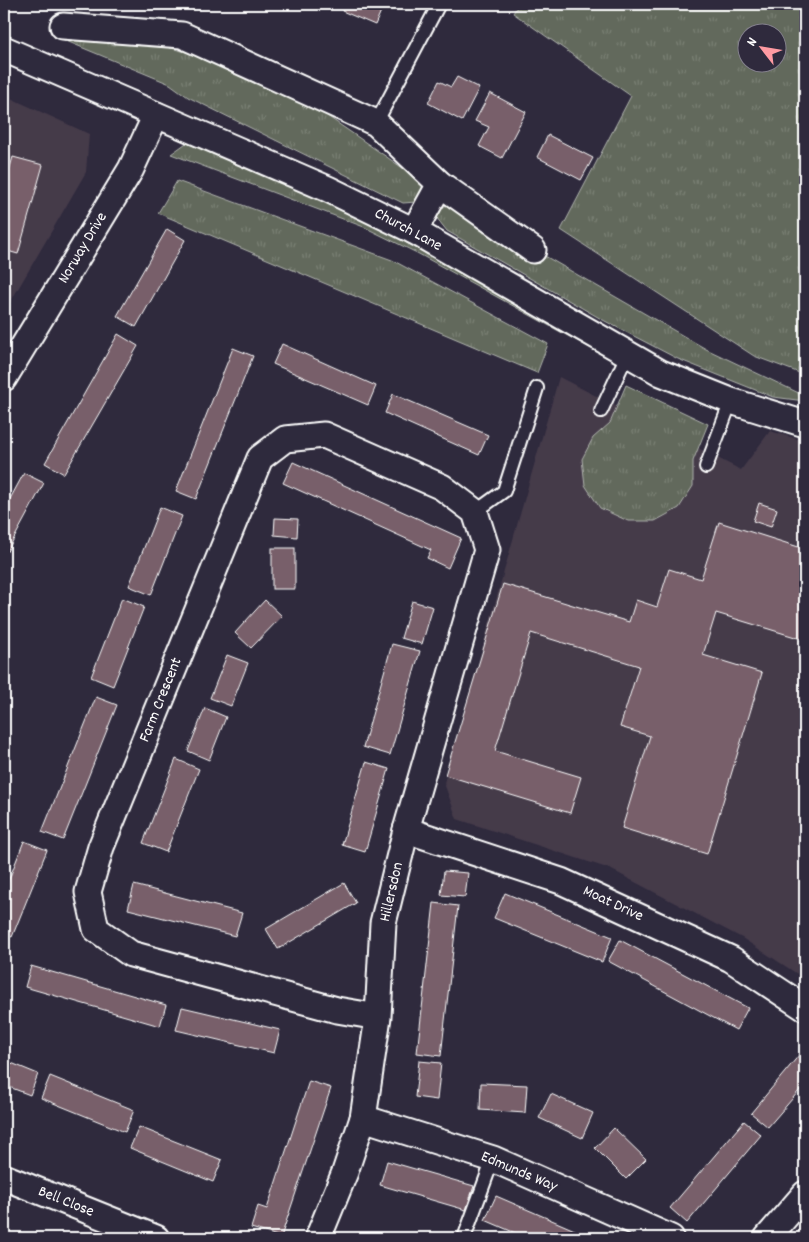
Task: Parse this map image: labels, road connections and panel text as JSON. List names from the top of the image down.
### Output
{
  "streets": {
    "street": [
      "Church Lane",
      "Norway Drive",
      "Farm Crescent",
      "Hillersdon",
      "Moat Drive",
      "Edmunds Way",
      "Bell Close"
    ]
  },
  "crossings": [
    ["Church Lane", "Norway Drive"],
    ["Farm Crescent", "Hillersdon"],
    ["Hillersdon", "Moat Drive"],
    ["Hillersdon", "Edmunds Way"]
  ],
  "north": "top left"
}
